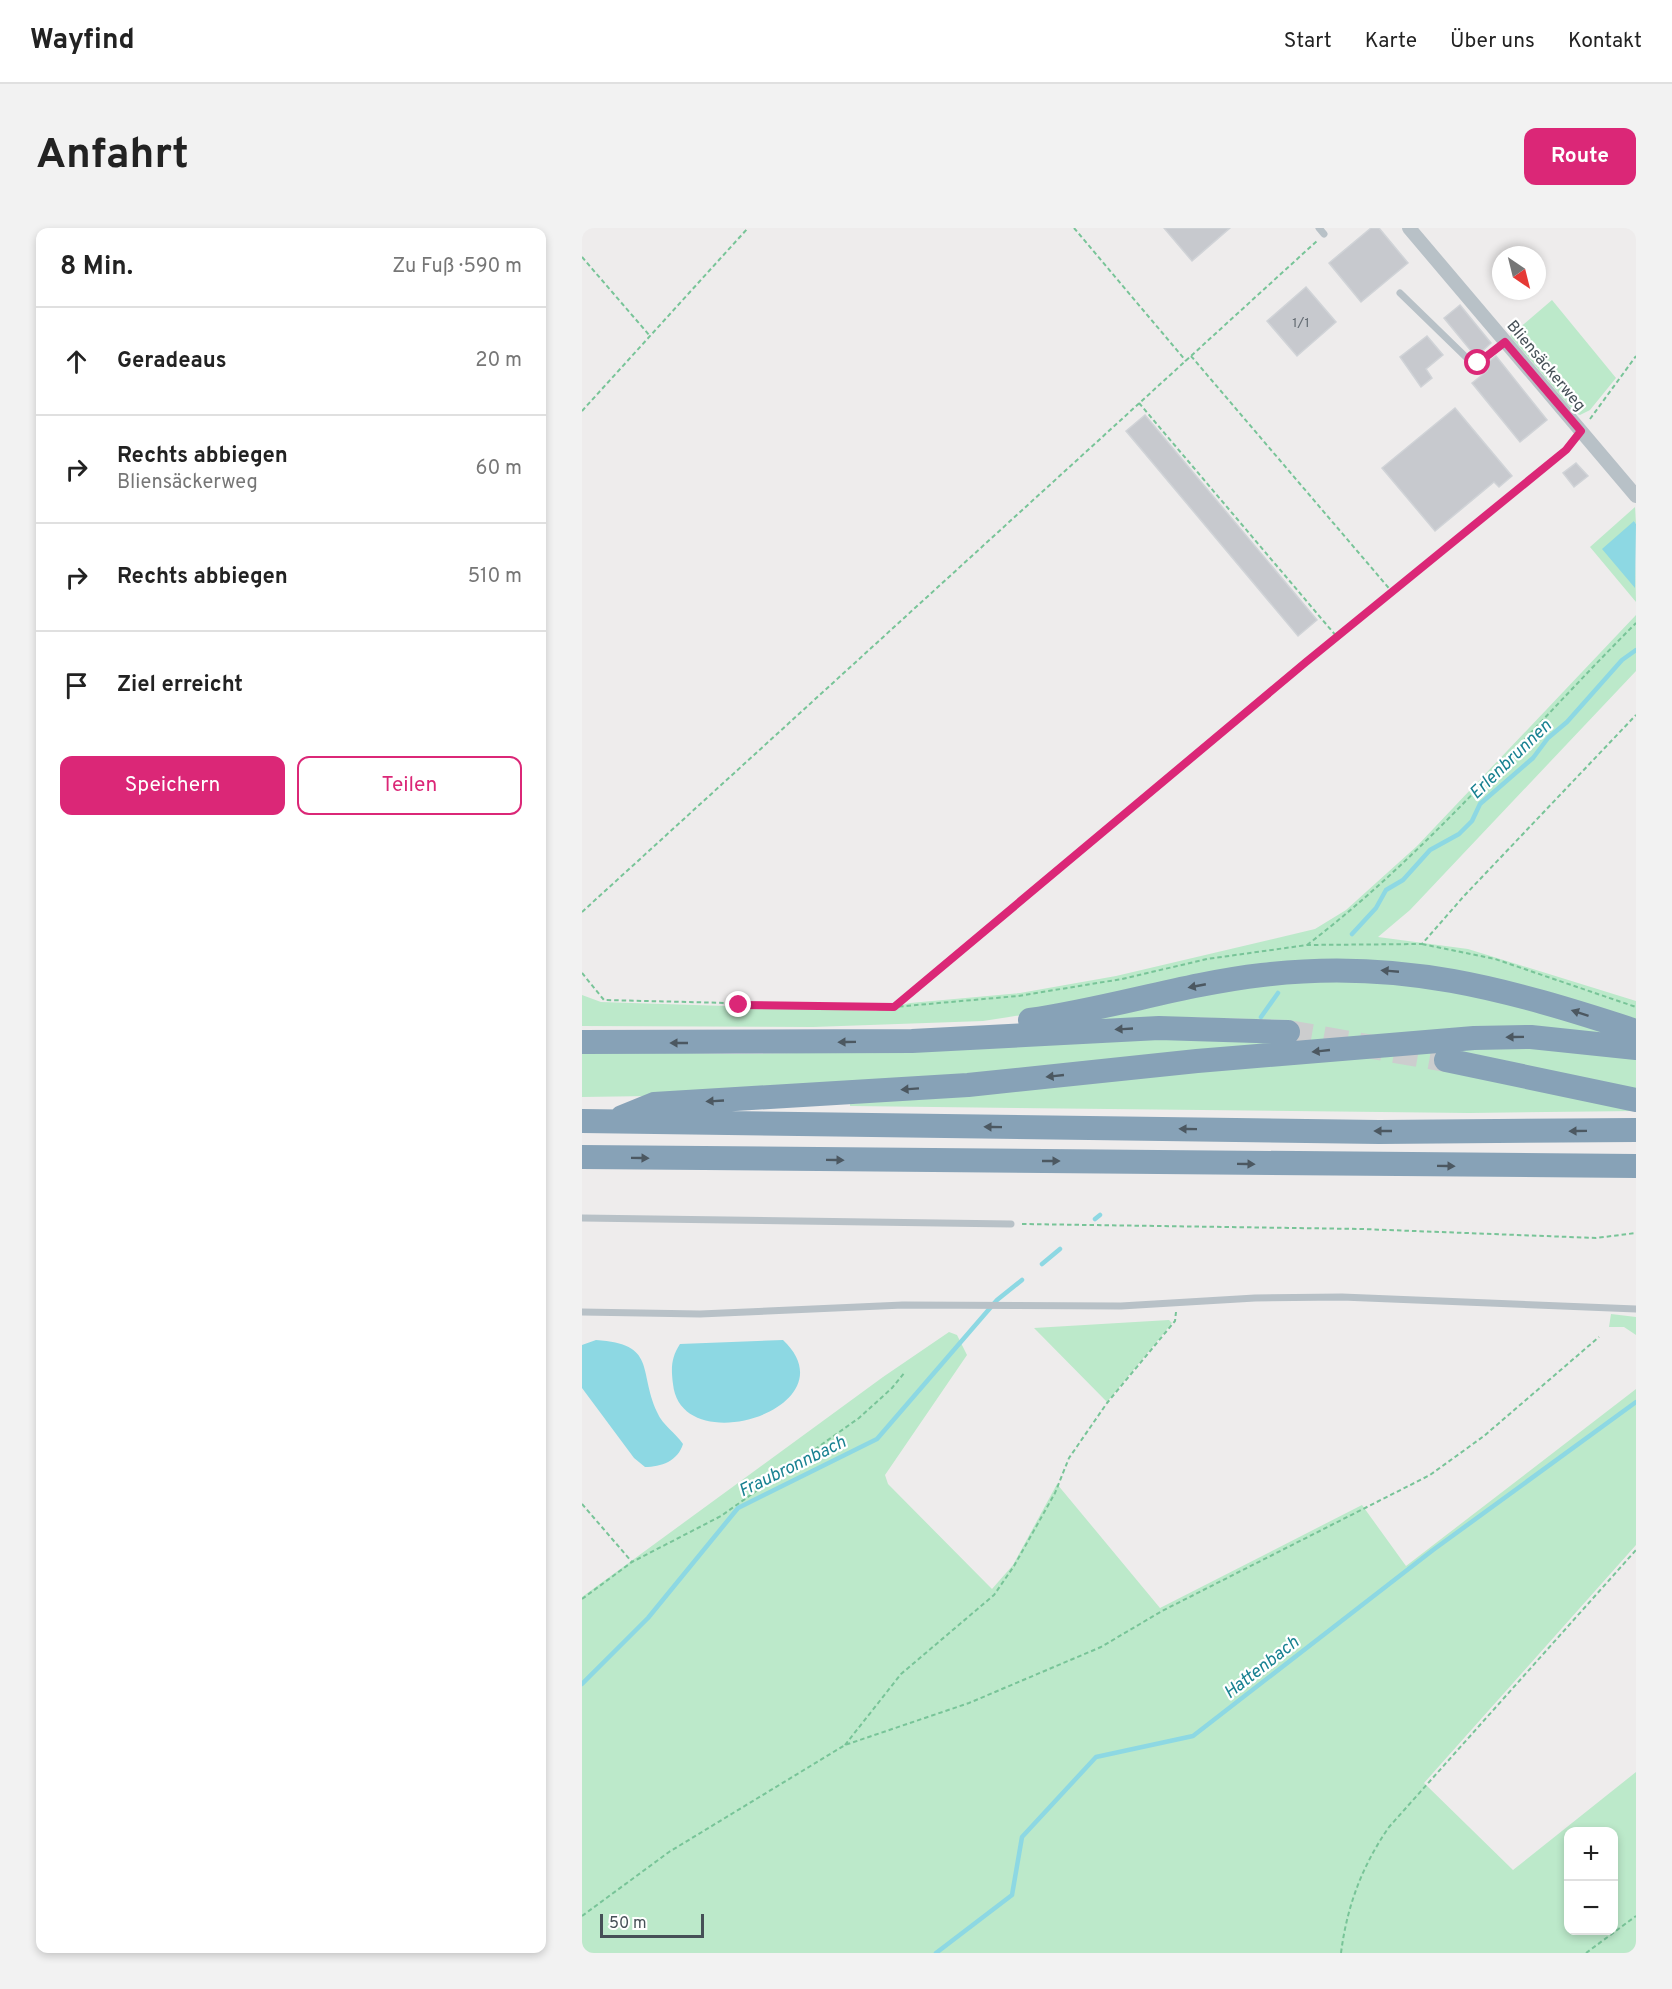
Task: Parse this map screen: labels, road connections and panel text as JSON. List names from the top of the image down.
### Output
{
  "streets": {
    "street": ["Bliensäckerweg"]
  },
  "water": ["Erlenbrunnen", "Fraubronnbach", "Hattenbach"],
  "house_numbers": ["1/1"],
  "scale_bar": "50 m",
  "north": "bottom right",
  "page": {
    "header": "Wayfind",
    "nav": [
      "Start",
      "Karte",
      "Über uns",
      "Kontakt"
    ],
    "buttons": [
      "Route",
      ["Speichern", "Teilen"]
    ],
    "title": "Anfahrt",
    "heading": ["8 Min.", "Zu Fuß · 590 m"],
    "list": [
      ["Geradeaus", "20 m"],
      ["Rechts abbiegen", "Bliensäckerweg", "60 m"],
      ["Rechts abbiegen", "510 m"],
      "Ziel erreicht"
    ],
    "map_buttons": ["+", "−"],
    "scale": "50 m"
  }
}
